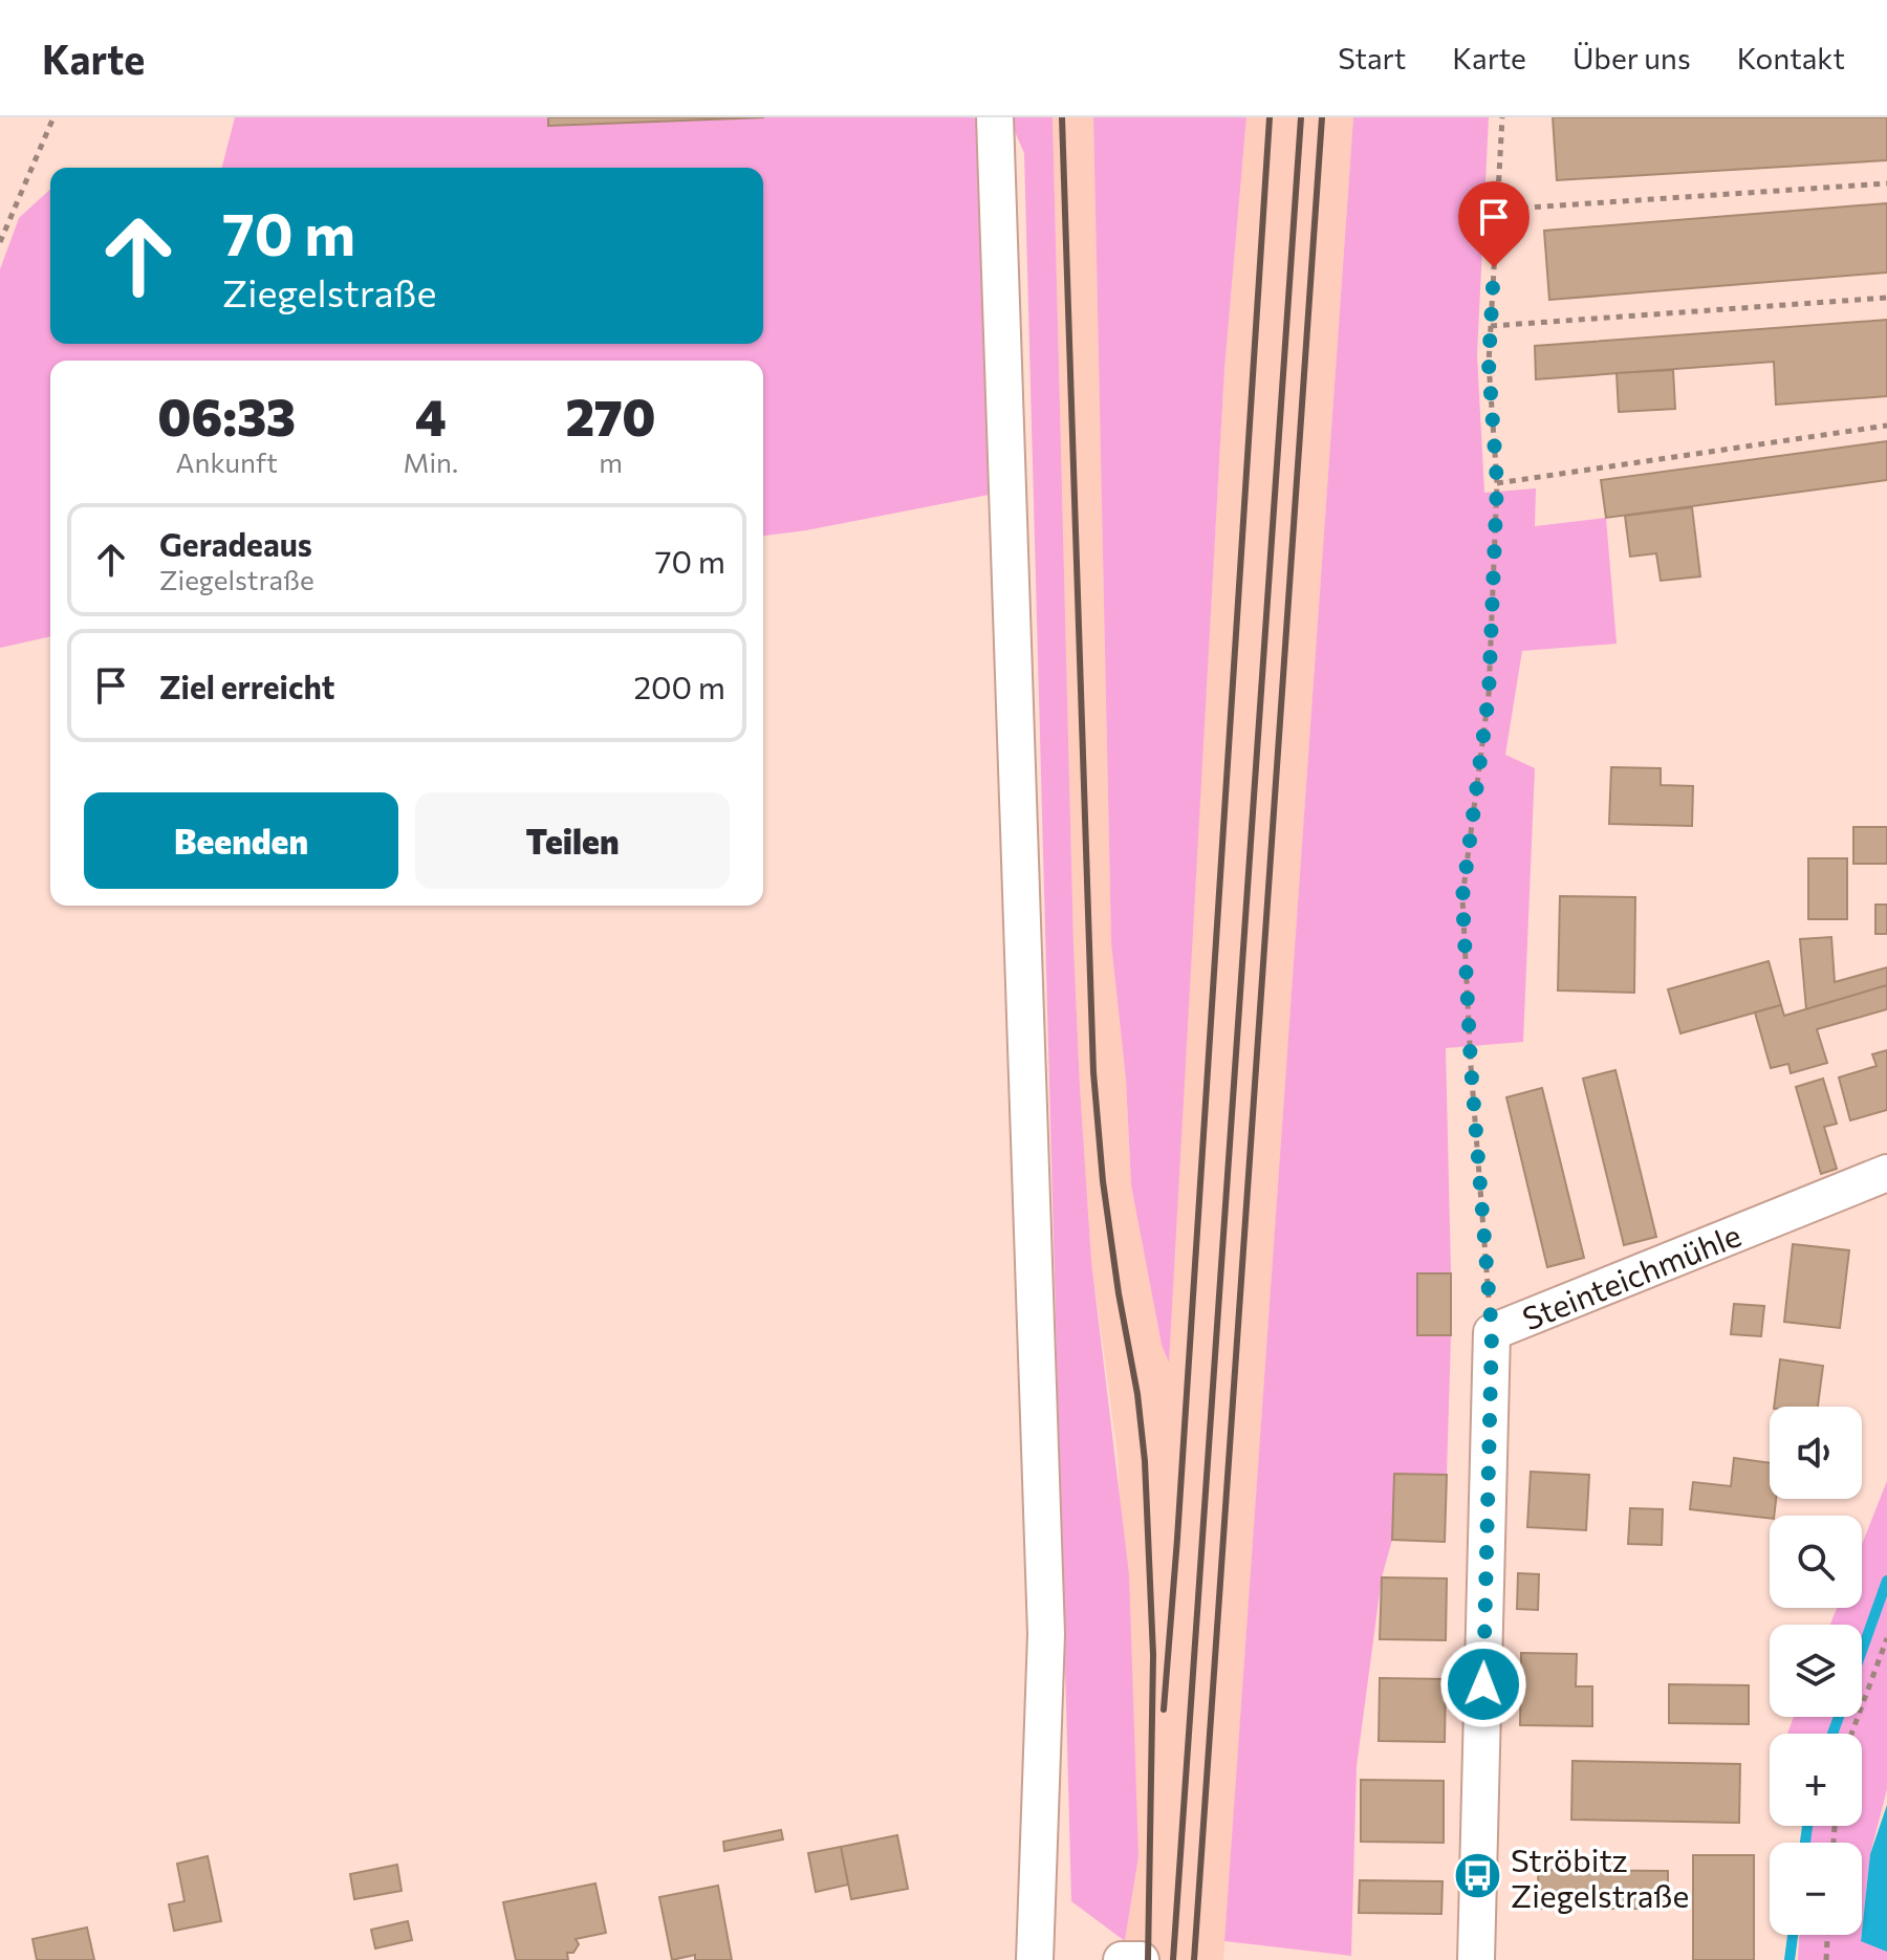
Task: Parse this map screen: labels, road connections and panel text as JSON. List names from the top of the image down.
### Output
{
  "streets": {
    "street": ["Steinteichmühle"]
  },
  "places": {
    "bus stop": ["Ströbitz Ziegelstraße"]
  },
  "page": {
    "header": "Karte",
    "nav": [
      "Start",
      "Karte",
      "Über uns",
      "Kontakt"
    ],
    "turn": ["70 m", "Ziegelstraße"],
    "eta": [
      "06:33",
      "Ankunft",
      "4",
      "Min.",
      "270",
      "m"
    ],
    "list": [
      {
        "name": "Geradeaus",
        "note": "Ziegelstraße",
        "value": "70 m"
      },
      {
        "name": "Ziel erreicht",
        "value": "200 m"
      }
    ],
    "buttons": ["Beenden", "Teilen"],
    "map_buttons": ["+", "−"]
  }
}
